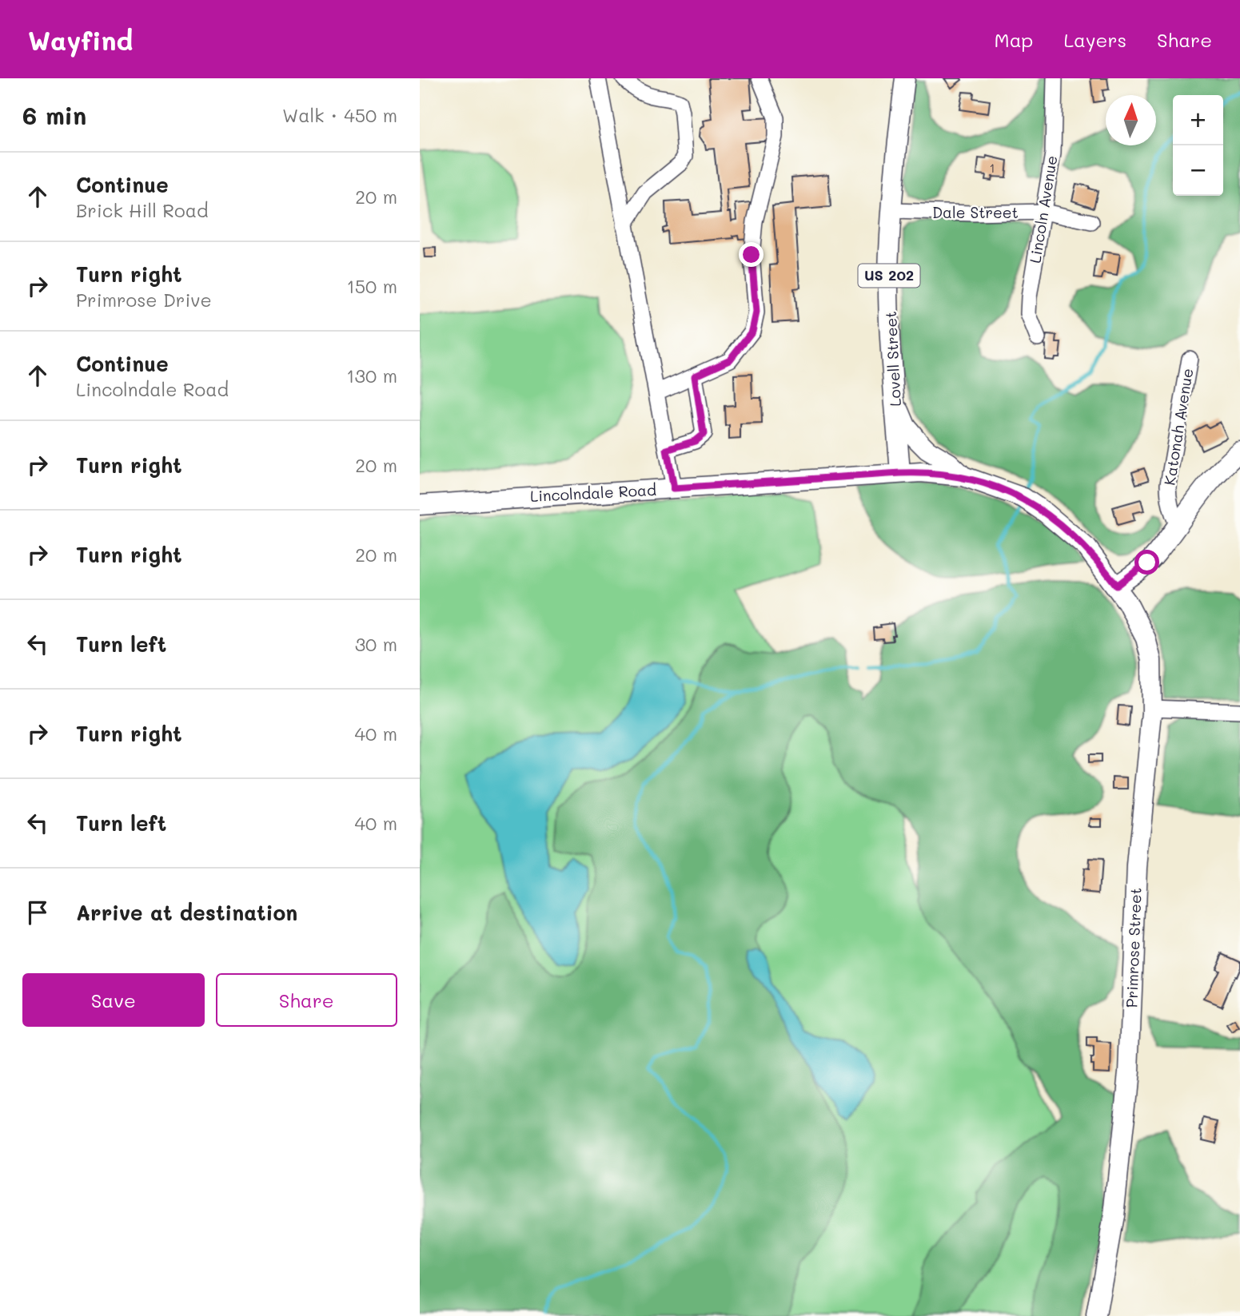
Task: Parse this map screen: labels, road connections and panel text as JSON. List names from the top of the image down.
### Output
{
  "streets": {
    "main road": [
      "US 202",
      "Lovell Street",
      "Lincolndale Road",
      "Primrose Street"
    ],
    "street": ["Lincoln Avenue", "Dale Street", "Katonah Avenue"]
  },
  "crossings": [
    ["Lincoln Avenue", "Dale Street"],
    ["Dale Street", "Lovell Street"],
    ["Lovell Street", "Lincolndale Road"],
    ["Lincolndale Road", "Primrose Street"]
  ],
  "house_numbers": ["1"],
  "north": "top",
  "page": {
    "header": "Wayfind",
    "nav": ["Map", "Layers", "Share"],
    "heading": ["6 min", "Walk · 450 m"],
    "map_buttons": ["+", "−"],
    "list": [
      ["Continue", "Brick Hill Road", "20 m"],
      ["Turn right", "Primrose Drive", "150 m"],
      ["Continue", "Lincolndale Road", "130 m"],
      ["Turn right", "20 m"],
      ["Turn right", "20 m"],
      ["Turn left", "30 m"],
      ["Turn right", "40 m"],
      ["Turn left", "40 m"],
      "Arrive at destination"
    ],
    "buttons": ["Save", "Share"]
  }
}
